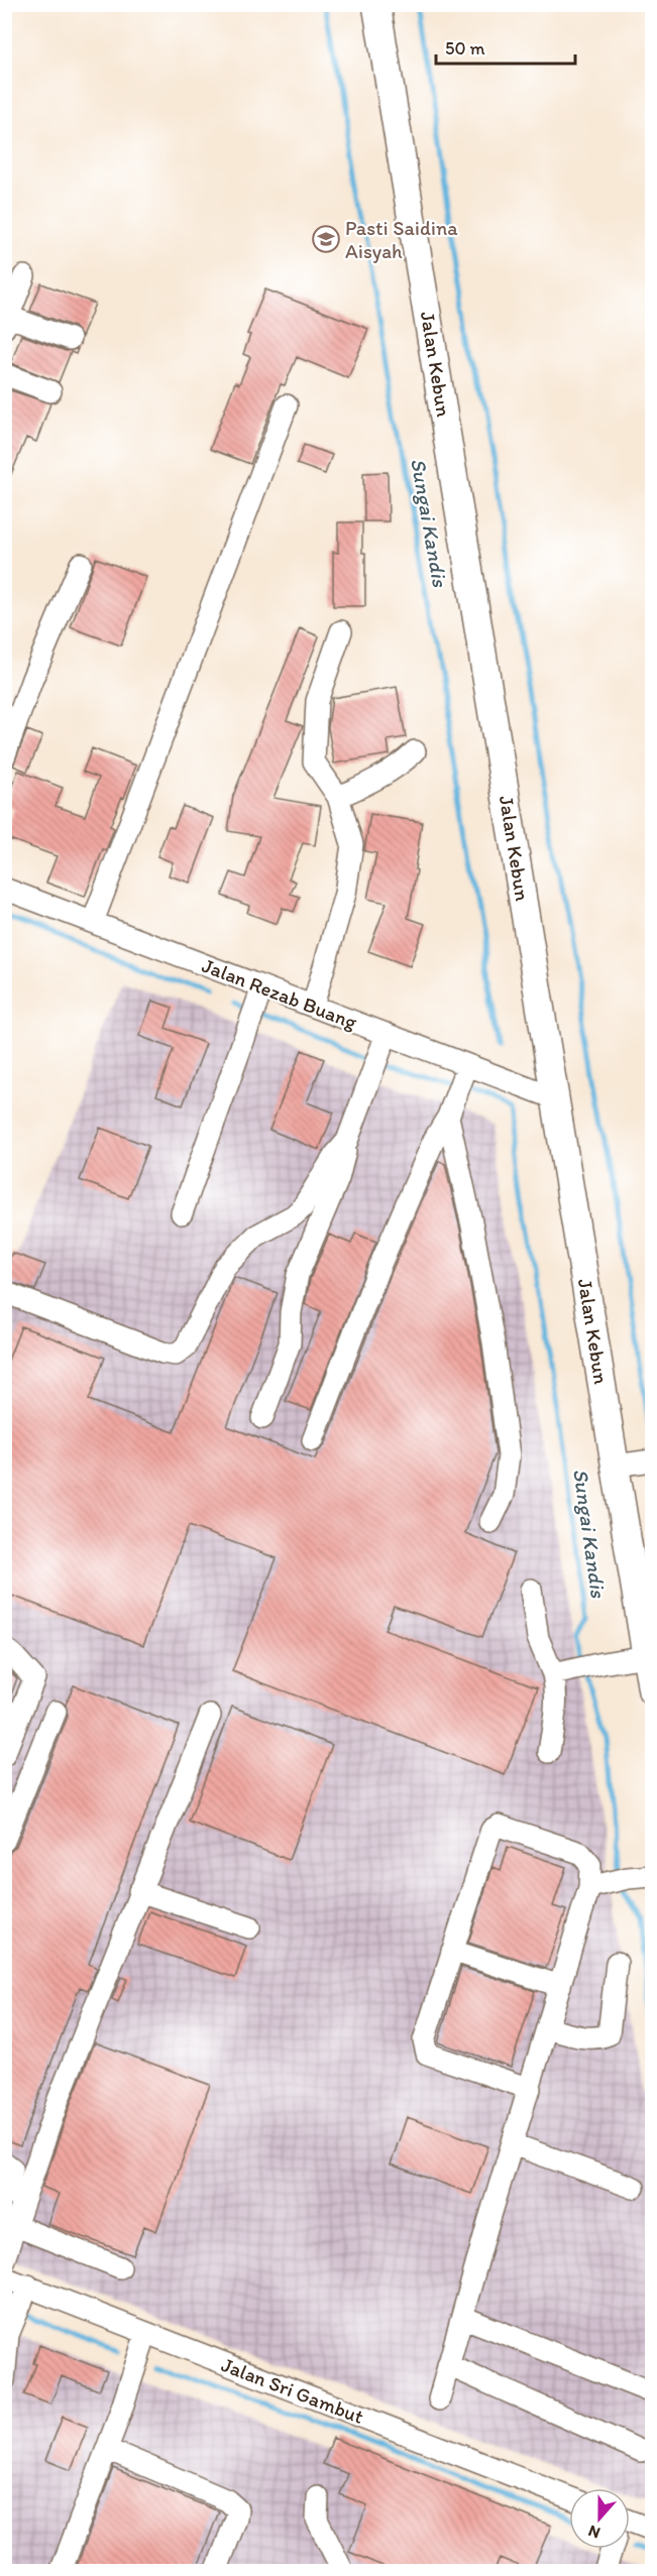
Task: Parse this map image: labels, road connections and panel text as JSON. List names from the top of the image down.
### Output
{
  "streets": {
    "main road": ["Jalan Kebun"],
    "street": ["Jalan Rezab Buang", "Jalan Sri Gambut"]
  },
  "crossings": [
    ["Jalan Kebun", "Jalan Rezab Buang"]
  ],
  "water": ["Sungai Kandis"],
  "places": {
    "school or university": ["Pasti Saidina Aisyah"]
  },
  "scale_bar": "50 m",
  "north": "bottom"
}
